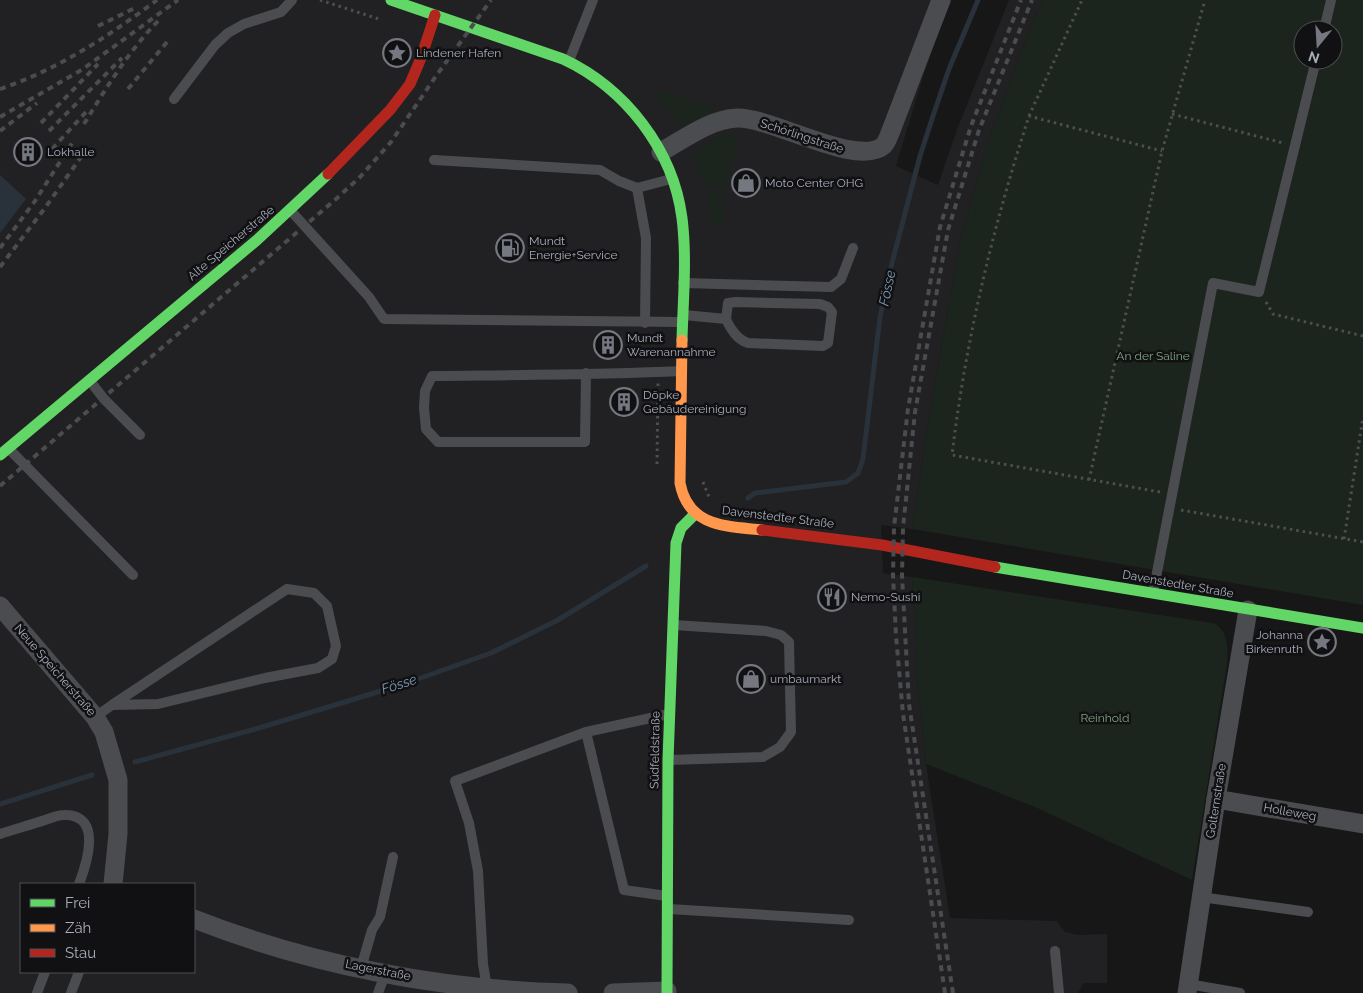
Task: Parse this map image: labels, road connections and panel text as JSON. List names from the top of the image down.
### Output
{
  "streets": {
    "street": [
      "Schörlingstraße",
      "Alte Speicherstraße",
      "Davenstedter Straße",
      "Neue Speicherstraße",
      "Südfeldstraße",
      "Golternstraße",
      "Holleweg",
      "Lagerstraße"
    ]
  },
  "crossings": [
    ["Davenstedter Straße", "Südfeldstraße"],
    ["Davenstedter Straße", "Golternstraße"],
    ["Golternstraße", "Holleweg"]
  ],
  "water": ["Fösse"],
  "parks": ["An der Saline", "Reinhold"],
  "places": {
    "place": ["Lindener Hafen", "Johanna Birkenruth"],
    "building": ["Lokhalle", "Mundt Warenannahme", "Döpke Gebäudereinigung"],
    "shop": ["Moto Center OHG", "umbaumarkt"],
    "fuel station": ["Mundt Energie+Service"],
    "restaurant": ["Nemo-Sushi"]
  },
  "legend": ["Frei", "Zäh", "Stau"],
  "north": "bottom"
}
